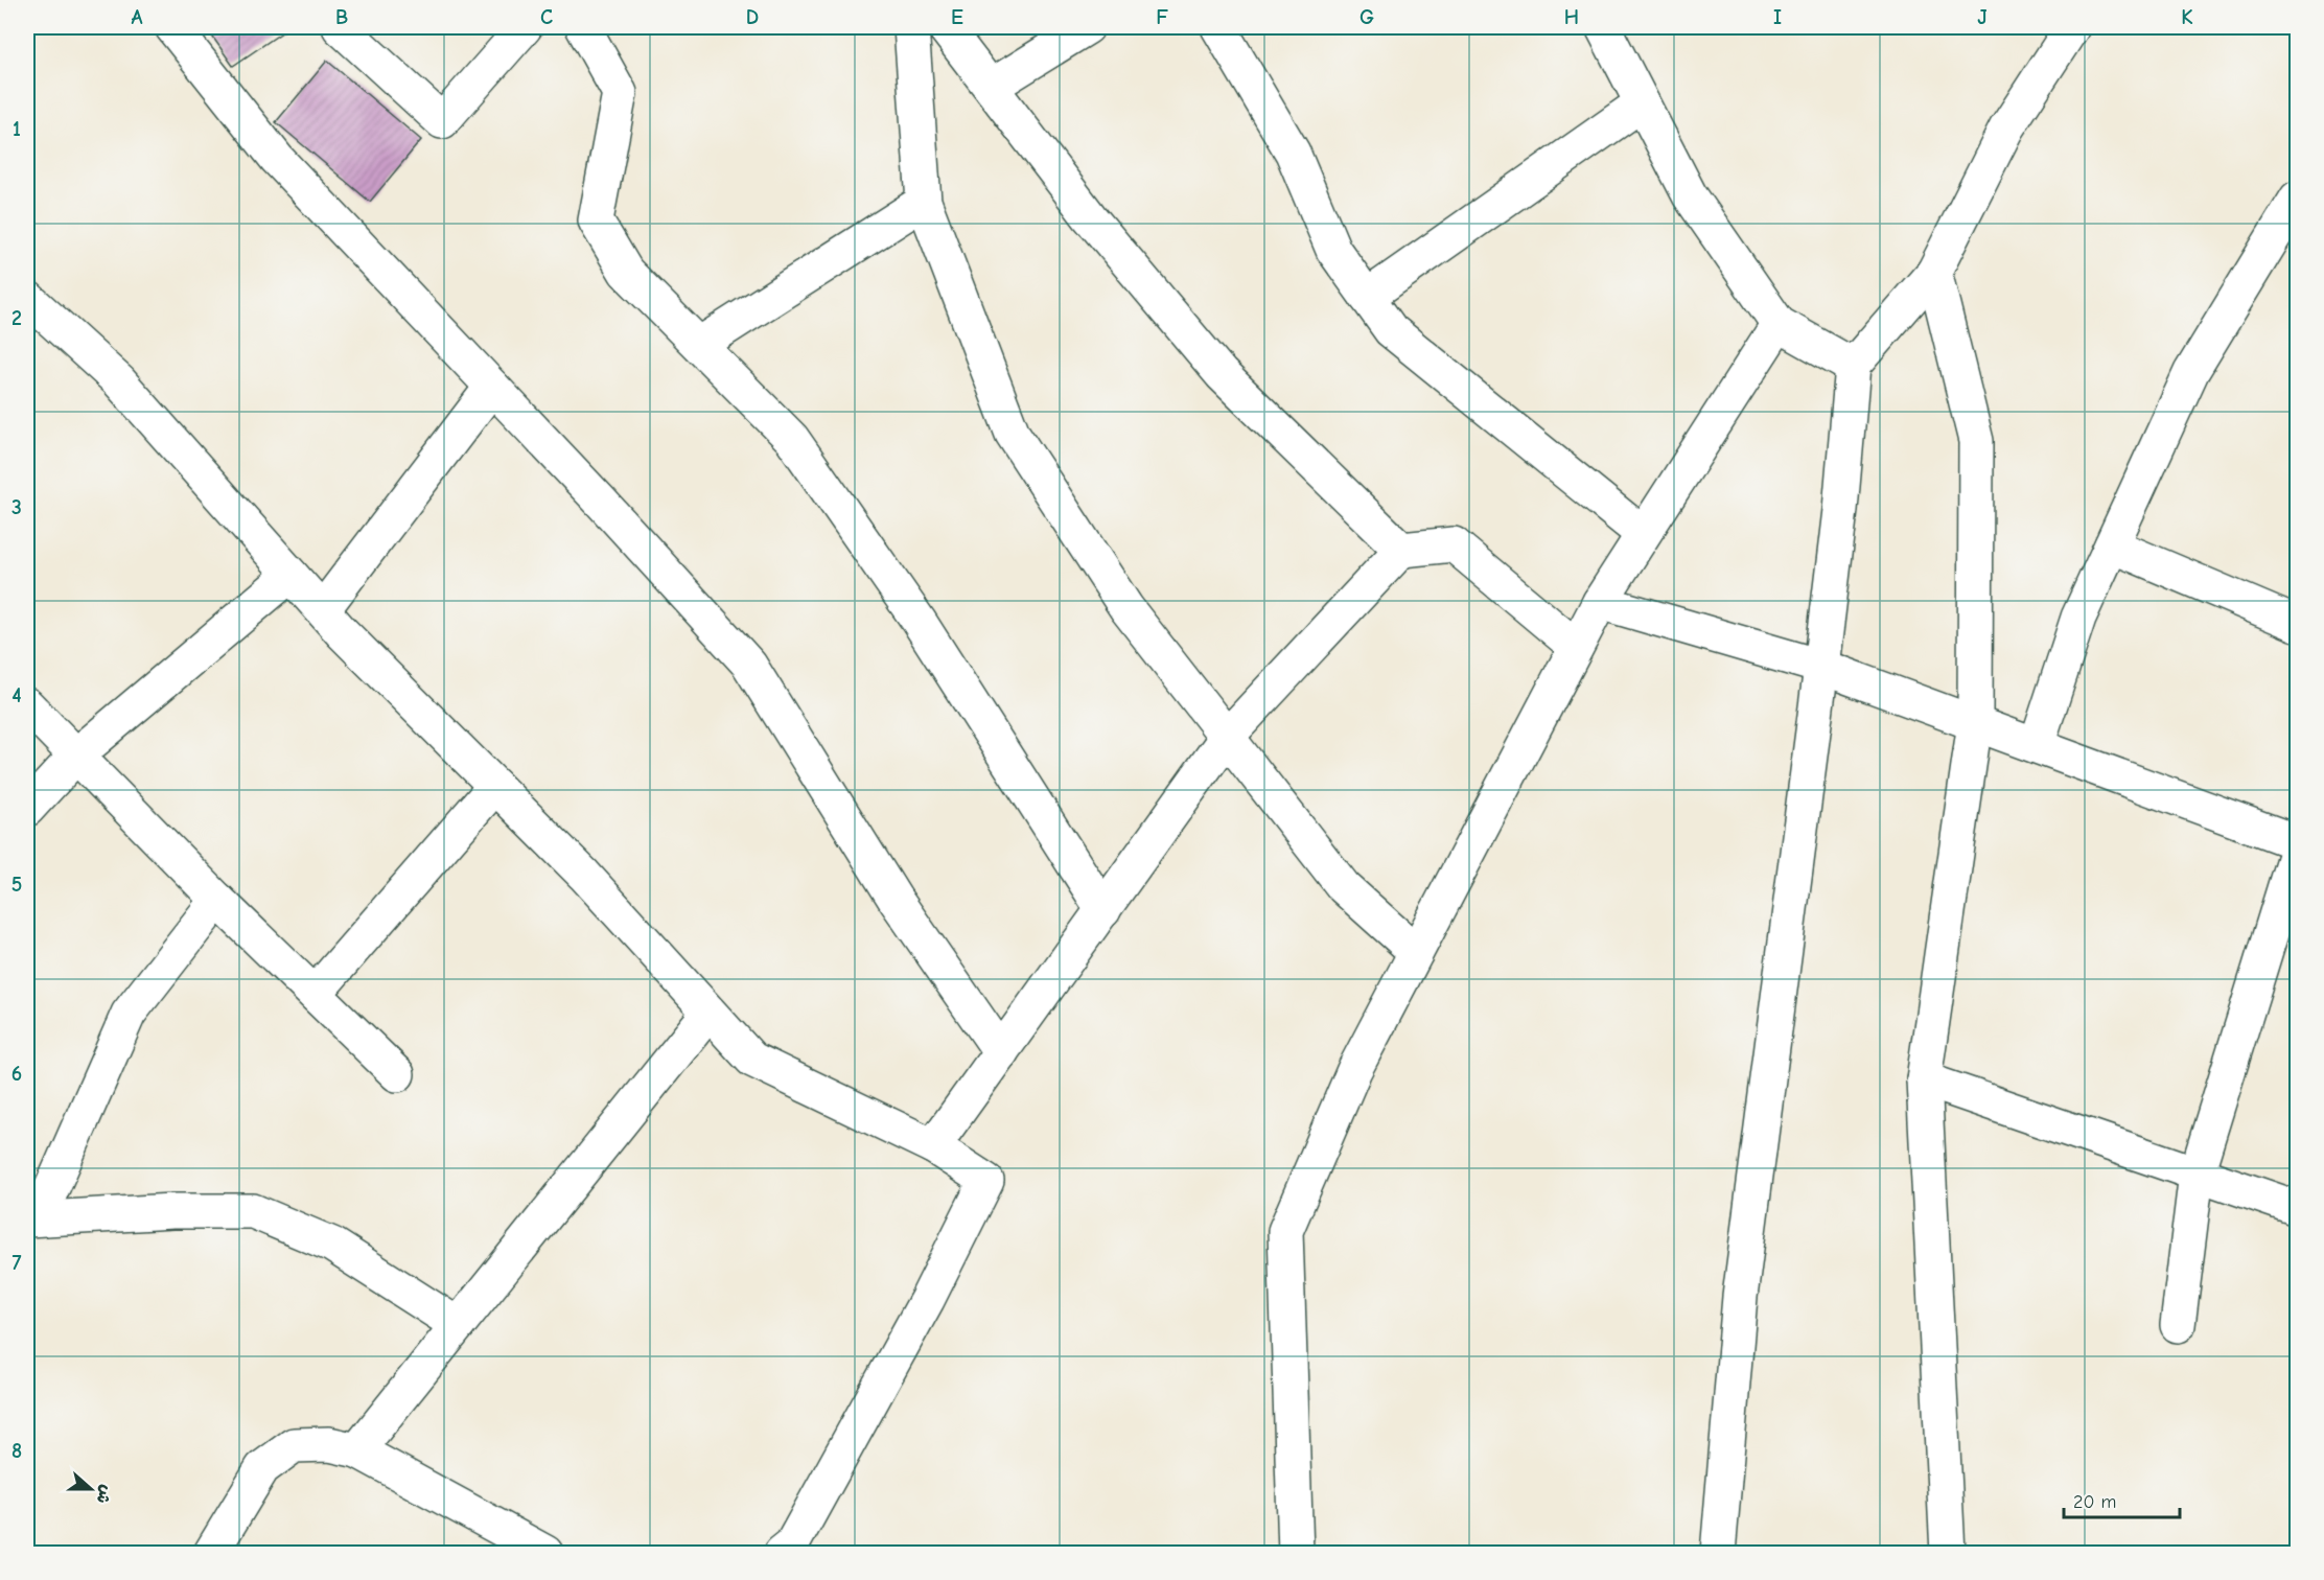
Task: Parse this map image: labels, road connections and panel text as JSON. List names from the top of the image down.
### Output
{
  "scale_bar": "20 m",
  "north": "right",
  "grid": {
    "columns": [
      "A",
      "B",
      "C",
      "D",
      "E",
      "F",
      "G",
      "H",
      "I",
      "J",
      "K"
    ],
    "rows": [
      "1",
      "2",
      "3",
      "4",
      "5",
      "6",
      "7",
      "8"
    ]
  }
}
